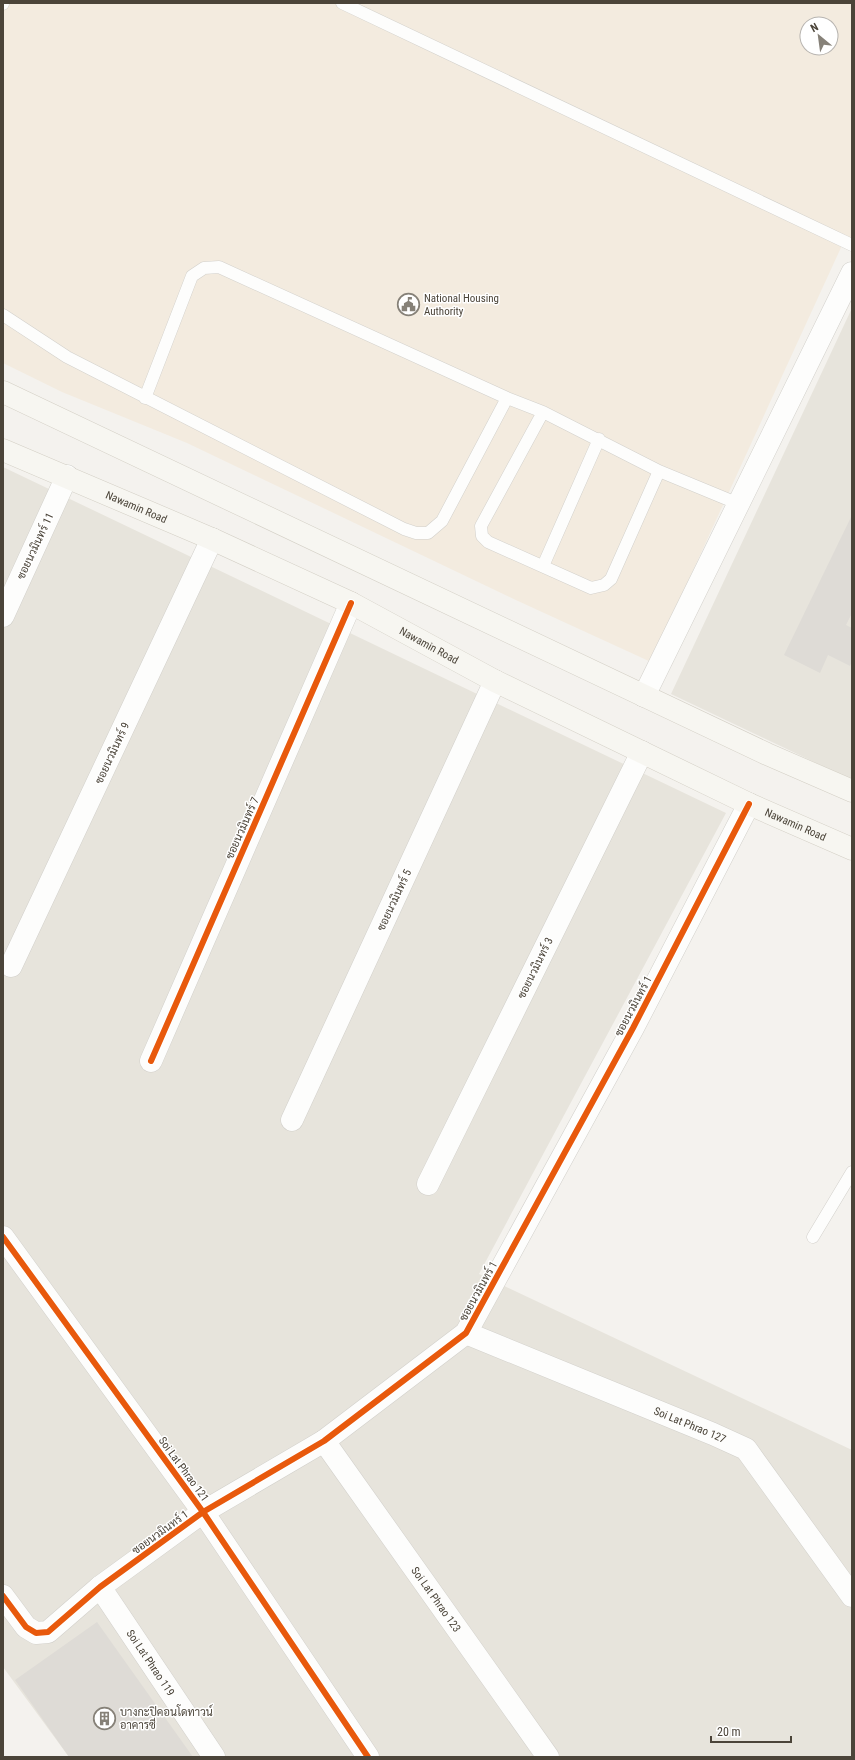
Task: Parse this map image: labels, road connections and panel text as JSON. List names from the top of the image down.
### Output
{
  "streets": {
    "main road": ["Nawamin Road"],
    "street": [
      "ซอยนวมินทร์ 11",
      "ซอยนวมินทร์ 9",
      "ซอยนวมินทร์ 7",
      "ซอยนวมินทร์ 5",
      "ซอยนวมินทร์ 3",
      "ซอยนวมินทร์ 1",
      "Soi Lat Phrao 127",
      "Soi Lat Phrao 121",
      "Soi Lat Phrao 123",
      "Soi Lat Phrao 119"
    ]
  },
  "crossings": [
    ["Nawamin Road", "ซอยนวมินทร์ 11"],
    ["Nawamin Road", "ซอยนวมินทร์ 9"],
    ["Nawamin Road", "ซอยนวมินทร์ 7"],
    ["Nawamin Road", "ซอยนวมินทร์ 5"],
    ["Nawamin Road", "ซอยนวมินทร์ 3"],
    ["Nawamin Road", "ซอยนวมินทร์ 1"],
    ["ซอยนวมินทร์ 1", "Soi Lat Phrao 127"],
    ["ซอยนวมินทร์ 1", "Soi Lat Phrao 121"],
    ["ซอยนวมินทร์ 1", "Soi Lat Phrao 123"],
    ["ซอยนวมินทร์ 1", "Soi Lat Phrao 119"]
  ],
  "places": {
    "public building": ["National Housing Authority"],
    "building": ["บางกะปิคอนโดทาวน์ อาคารซี"]
  },
  "scale_bar": "20 m",
  "north": "top left"
}
